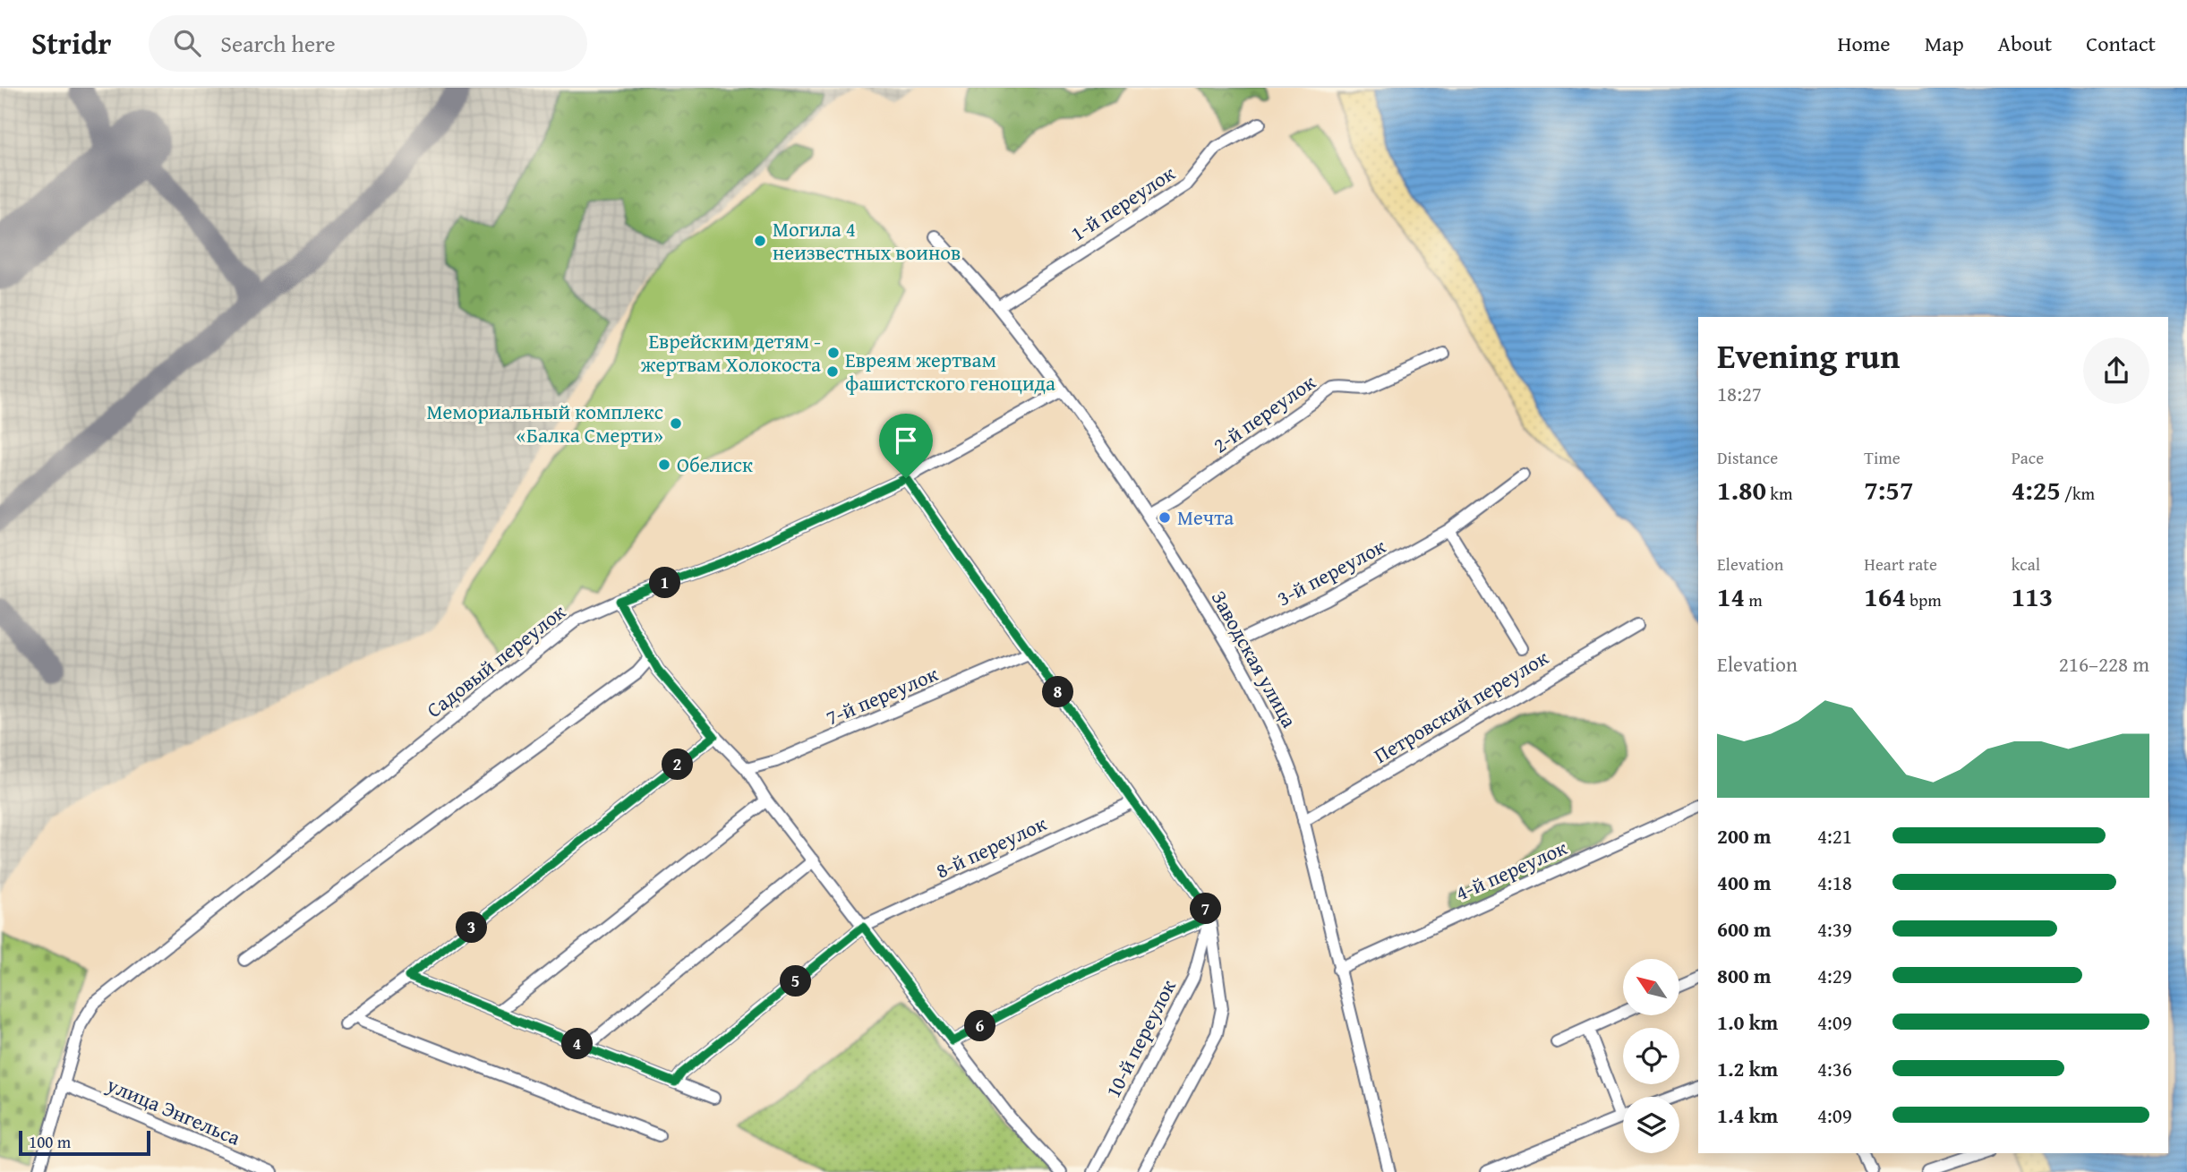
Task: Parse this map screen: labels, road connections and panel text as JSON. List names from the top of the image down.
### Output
{
  "streets": {
    "street": [
      "1-й переулок",
      "2-й переулок",
      "3-й переулок",
      "Заводская улица",
      "Садовый переулок",
      "7-й переулок",
      "Петровский переулок",
      "8-й переулок",
      "4-й переулок",
      "10-й переулок",
      "улица Энгельса"
    ]
  },
  "crossings": [
    ["1-й переулок", "Заводская улица"],
    ["2-й переулок", "Заводская улица"],
    ["3-й переулок", "Заводская улица"],
    ["Заводская улица", "Садовый переулок"],
    ["Заводская улица", "Петровский переулок"],
    ["Заводская улица", "4-й переулок"],
    ["Садовый переулок", "улица Энгельса"]
  ],
  "places": [
    "Могила 4 неизвестных воинов",
    "Еврейским детям - жертвам Холокоста",
    "Евреям жертвам фашистского геноцида",
    "Мемориальный комплекс «Балка Смерти»",
    "Обелиск",
    "Мечта"
  ],
  "scale_bar": "100 m",
  "north": "top left",
  "page": {
    "header": "Stridr",
    "search": "Search here",
    "nav": [
      "Home",
      "Map",
      "About",
      "Contact"
    ],
    "heading": ["Evening run", "18:27"],
    "stats": [
      ["Distance", "1.80 km"],
      ["Time", "7:57"],
      ["Pace", "4:25 /km"],
      ["Elevation", "14 m"],
      ["Heart rate", "164 bpm"],
      ["kcal", "113"]
    ],
    "pins": [
      "1",
      "8",
      "2",
      "7",
      "3",
      "5",
      "6",
      "4"
    ],
    "chart": ["Elevation", "216–228 m"],
    "list": [
      {
        "name": "200 m",
        "note": "4:21"
      },
      {
        "name": "400 m",
        "note": "4:18"
      },
      {
        "name": "600 m",
        "note": "4:39"
      },
      {
        "name": "800 m",
        "note": "4:29"
      },
      {
        "name": "1.0 km",
        "note": "4:09"
      },
      {
        "name": "1.2 km",
        "note": "4:36"
      },
      {
        "name": "1.4 km",
        "note": "4:09"
      }
    ],
    "scale": "100 m"
  }
}
